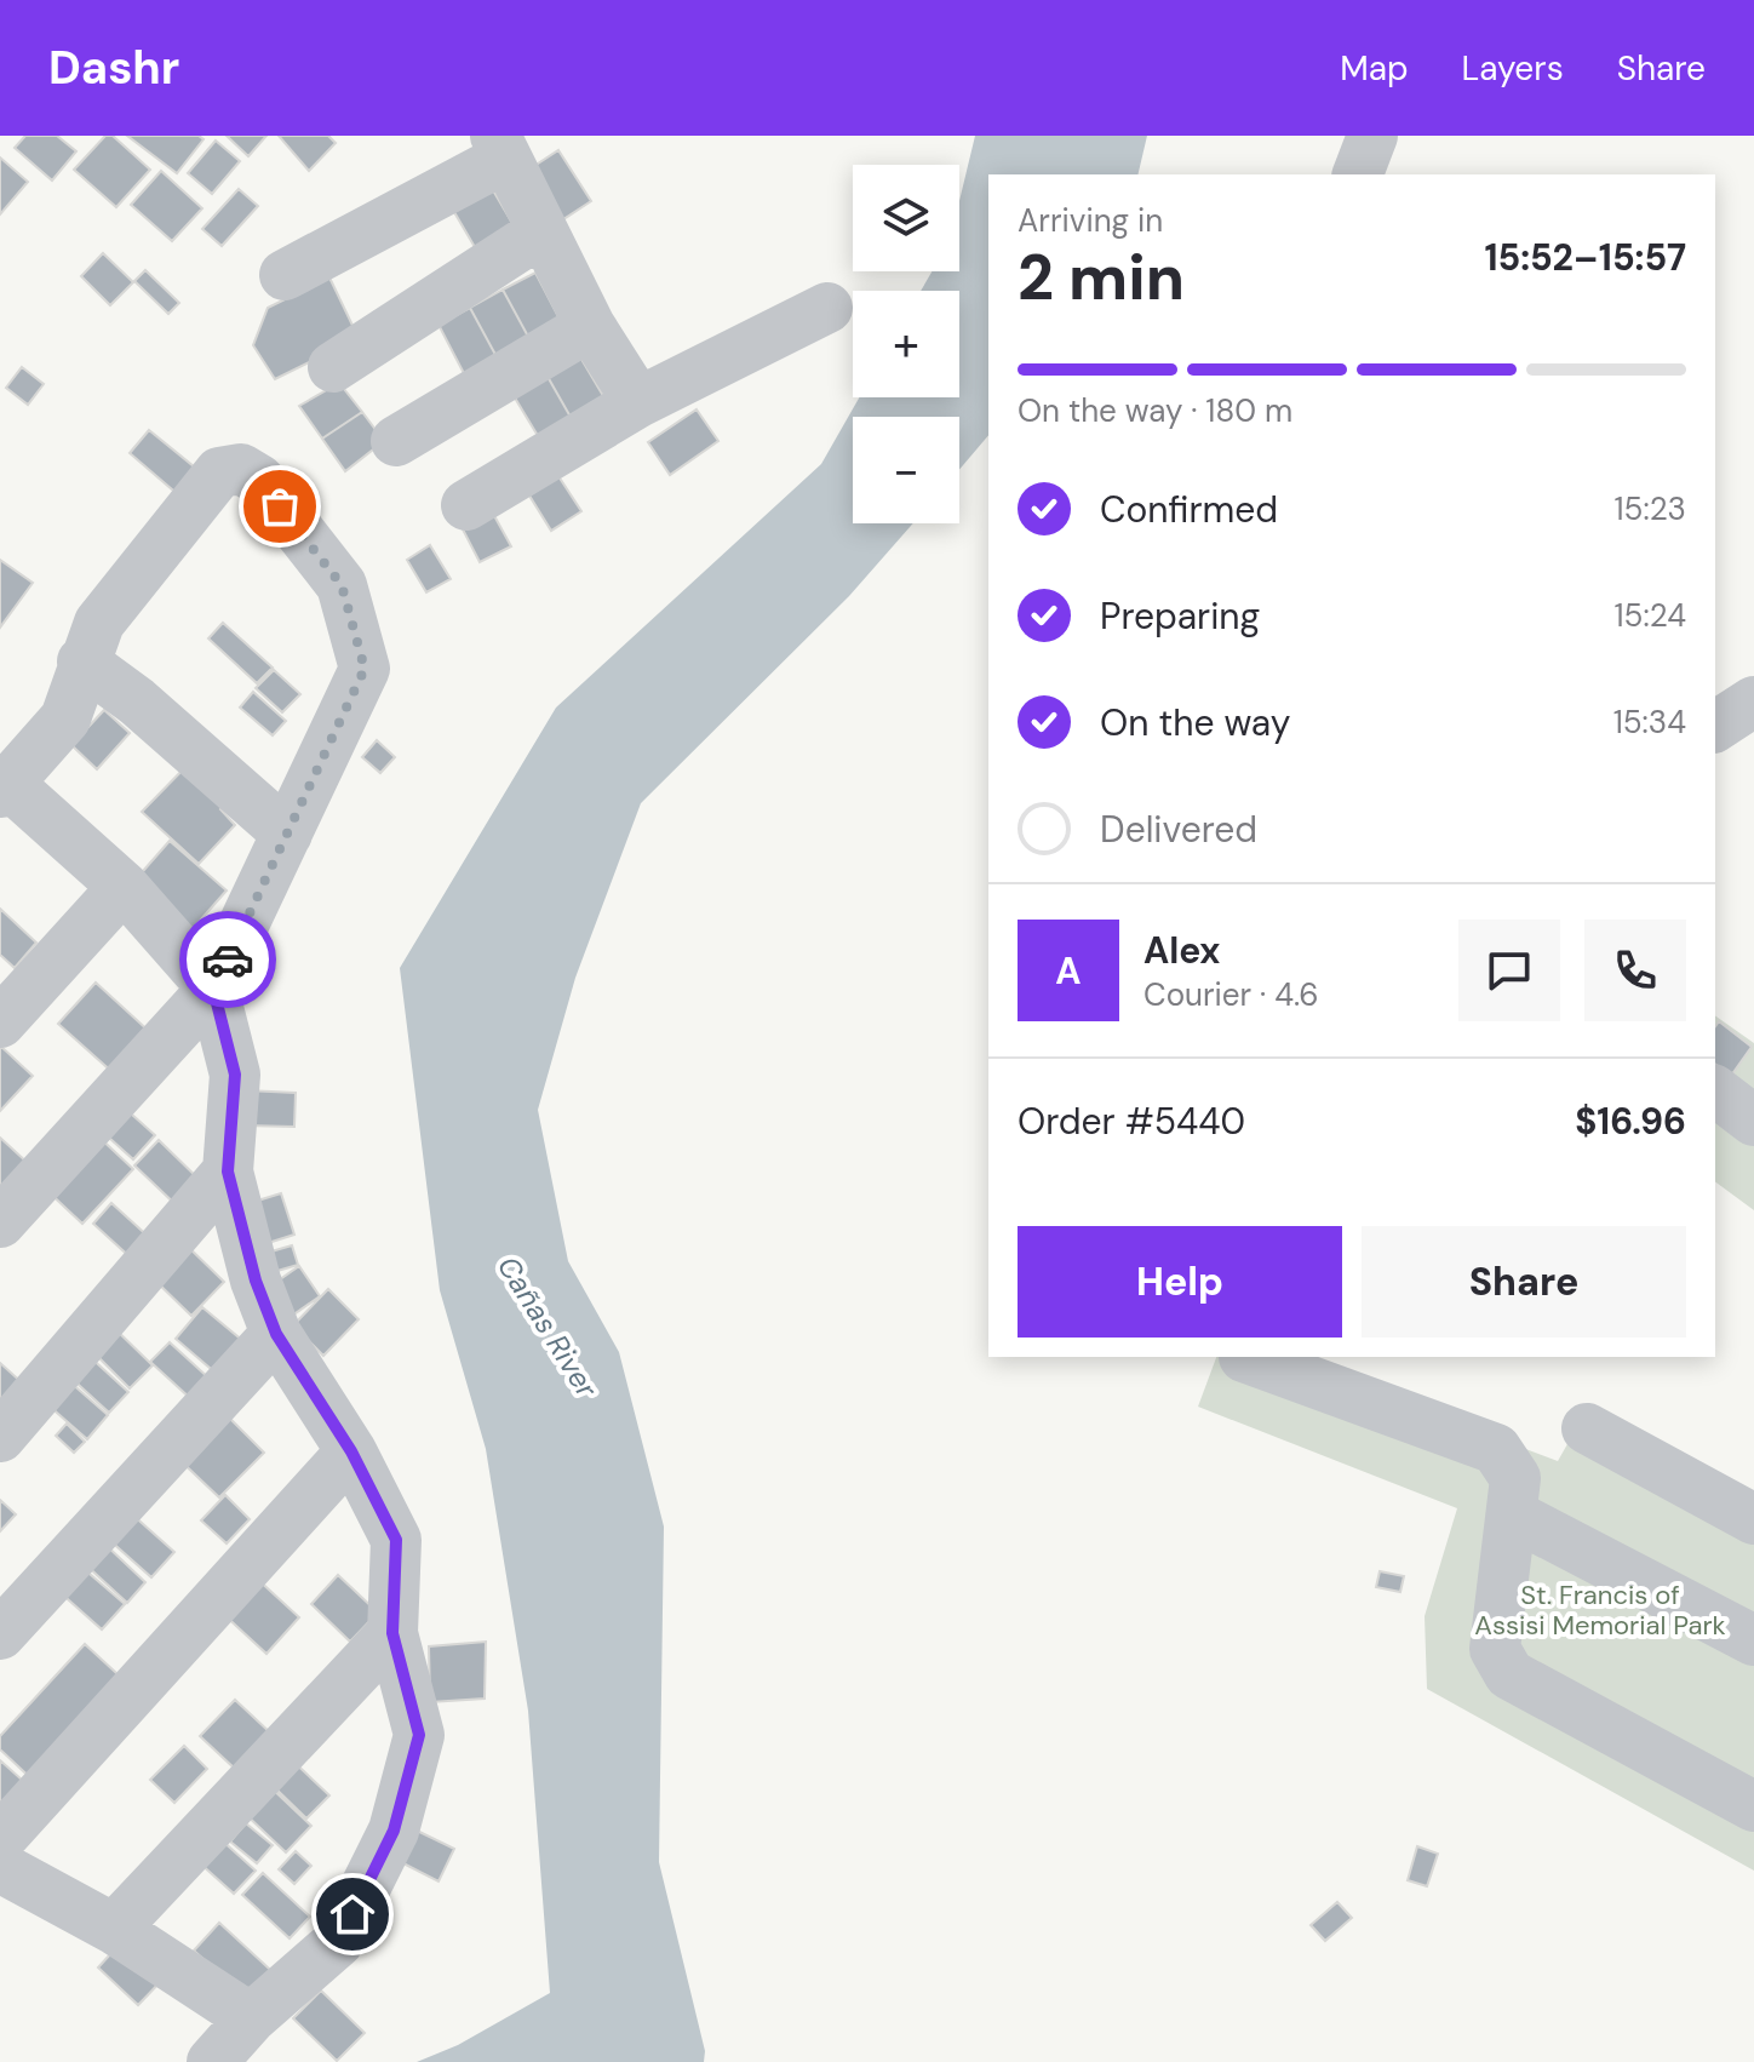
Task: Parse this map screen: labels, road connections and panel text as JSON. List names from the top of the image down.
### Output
{
  "water": ["Cañas River"],
  "parks": ["St. Francis of Assisi Memorial Park"],
  "page": {
    "header": "Dashr",
    "nav": ["Map", "Layers", "Share"],
    "map_buttons": ["+", "−"],
    "heading": ["2 min", "Arriving in", "15:52–15:57"],
    "panel": [
      "Alex",
      "Courier · 4.6",
      "Order #5440",
      "$16.96"
    ],
    "bar": "On the way · 180 m",
    "list": [
      ["Confirmed", "15:23"],
      ["Preparing", "15:24"],
      ["On the way", "15:34"],
      "Delivered"
    ],
    "round": "A",
    "buttons": ["Help", "Share"]
  }
}
